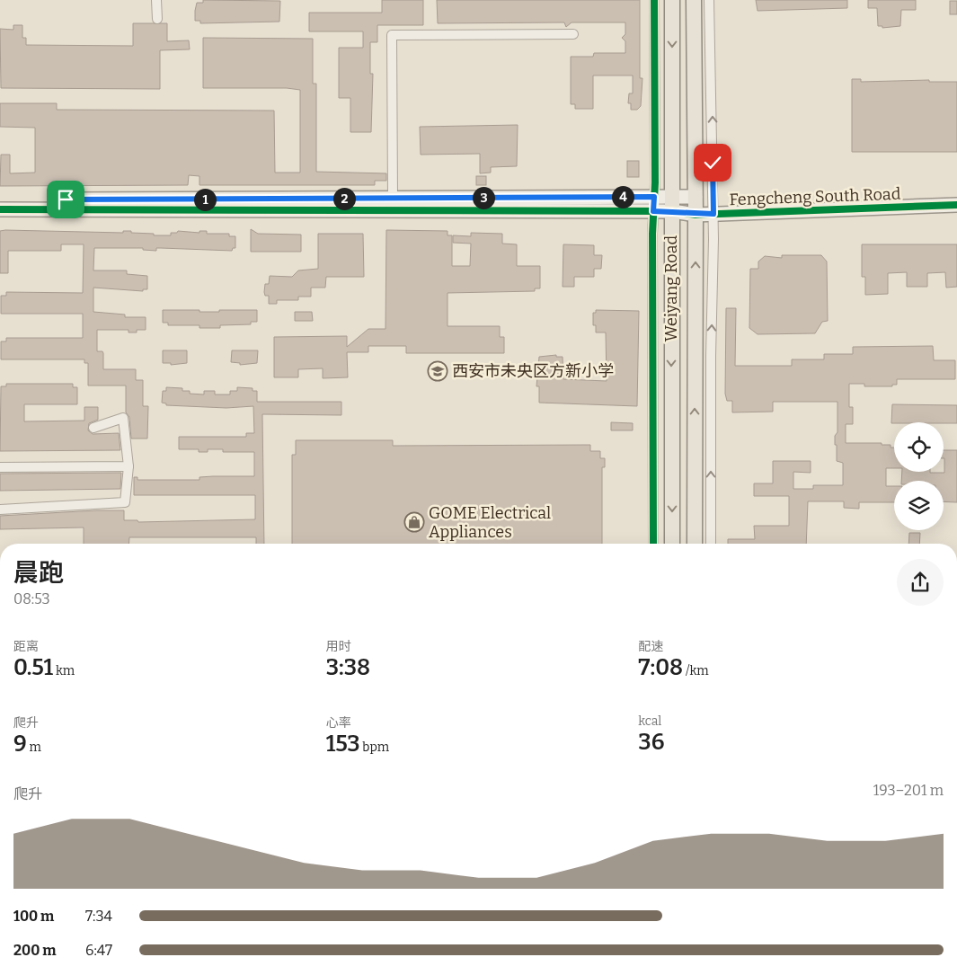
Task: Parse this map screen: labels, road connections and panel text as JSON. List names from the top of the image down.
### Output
{
  "streets": {
    "main road": ["Weiyang Road"],
    "street": ["Fengcheng South Road"]
  },
  "crossings": [
    ["Fengcheng South Road", "Weiyang Road"]
  ],
  "places": {
    "school or university": ["西安市未央区方新小学"],
    "shop": ["GOME Electrical Appliances"]
  },
  "page": {
    "pins": [
      "4",
      "3",
      "2",
      "1"
    ],
    "heading": ["晨跑", "08:53"],
    "stats": [
      ["距离", "0.51 km"],
      ["用时", "3:38"],
      ["配速", "7:08 /km"],
      ["爬升", "9 m"],
      ["心率", "153 bpm"],
      ["kcal", "36"]
    ],
    "chart": ["爬升", "193–201 m"],
    "list": [
      {
        "name": "100 m",
        "note": "7:34"
      },
      {
        "name": "200 m",
        "note": "6:47"
      }
    ]
  }
}
